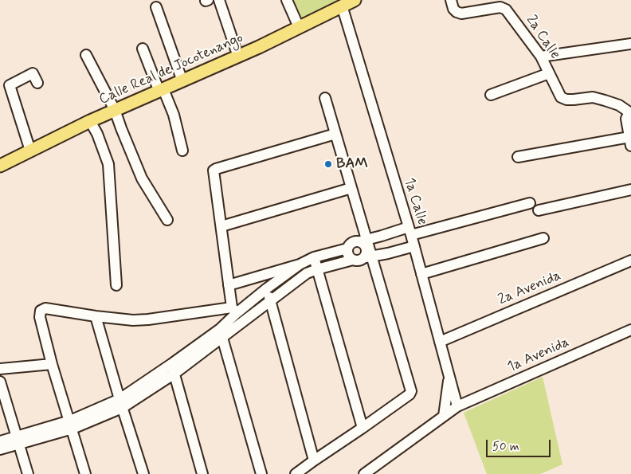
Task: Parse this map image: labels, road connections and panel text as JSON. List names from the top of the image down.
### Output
{
  "streets": {
    "main road": ["Calle Real de Jocotenango"],
    "street": [
      "2a Calle",
      "1a Calle",
      "2a Avenida",
      "1a Avenida"
    ]
  },
  "crossings": [
    ["Calle Real de Jocotenango", "1a Calle"],
    ["1a Calle", "2a Avenida"],
    ["1a Calle", "1a Avenida"]
  ],
  "places": ["BAM"],
  "scale_bar": "50 m"
}
